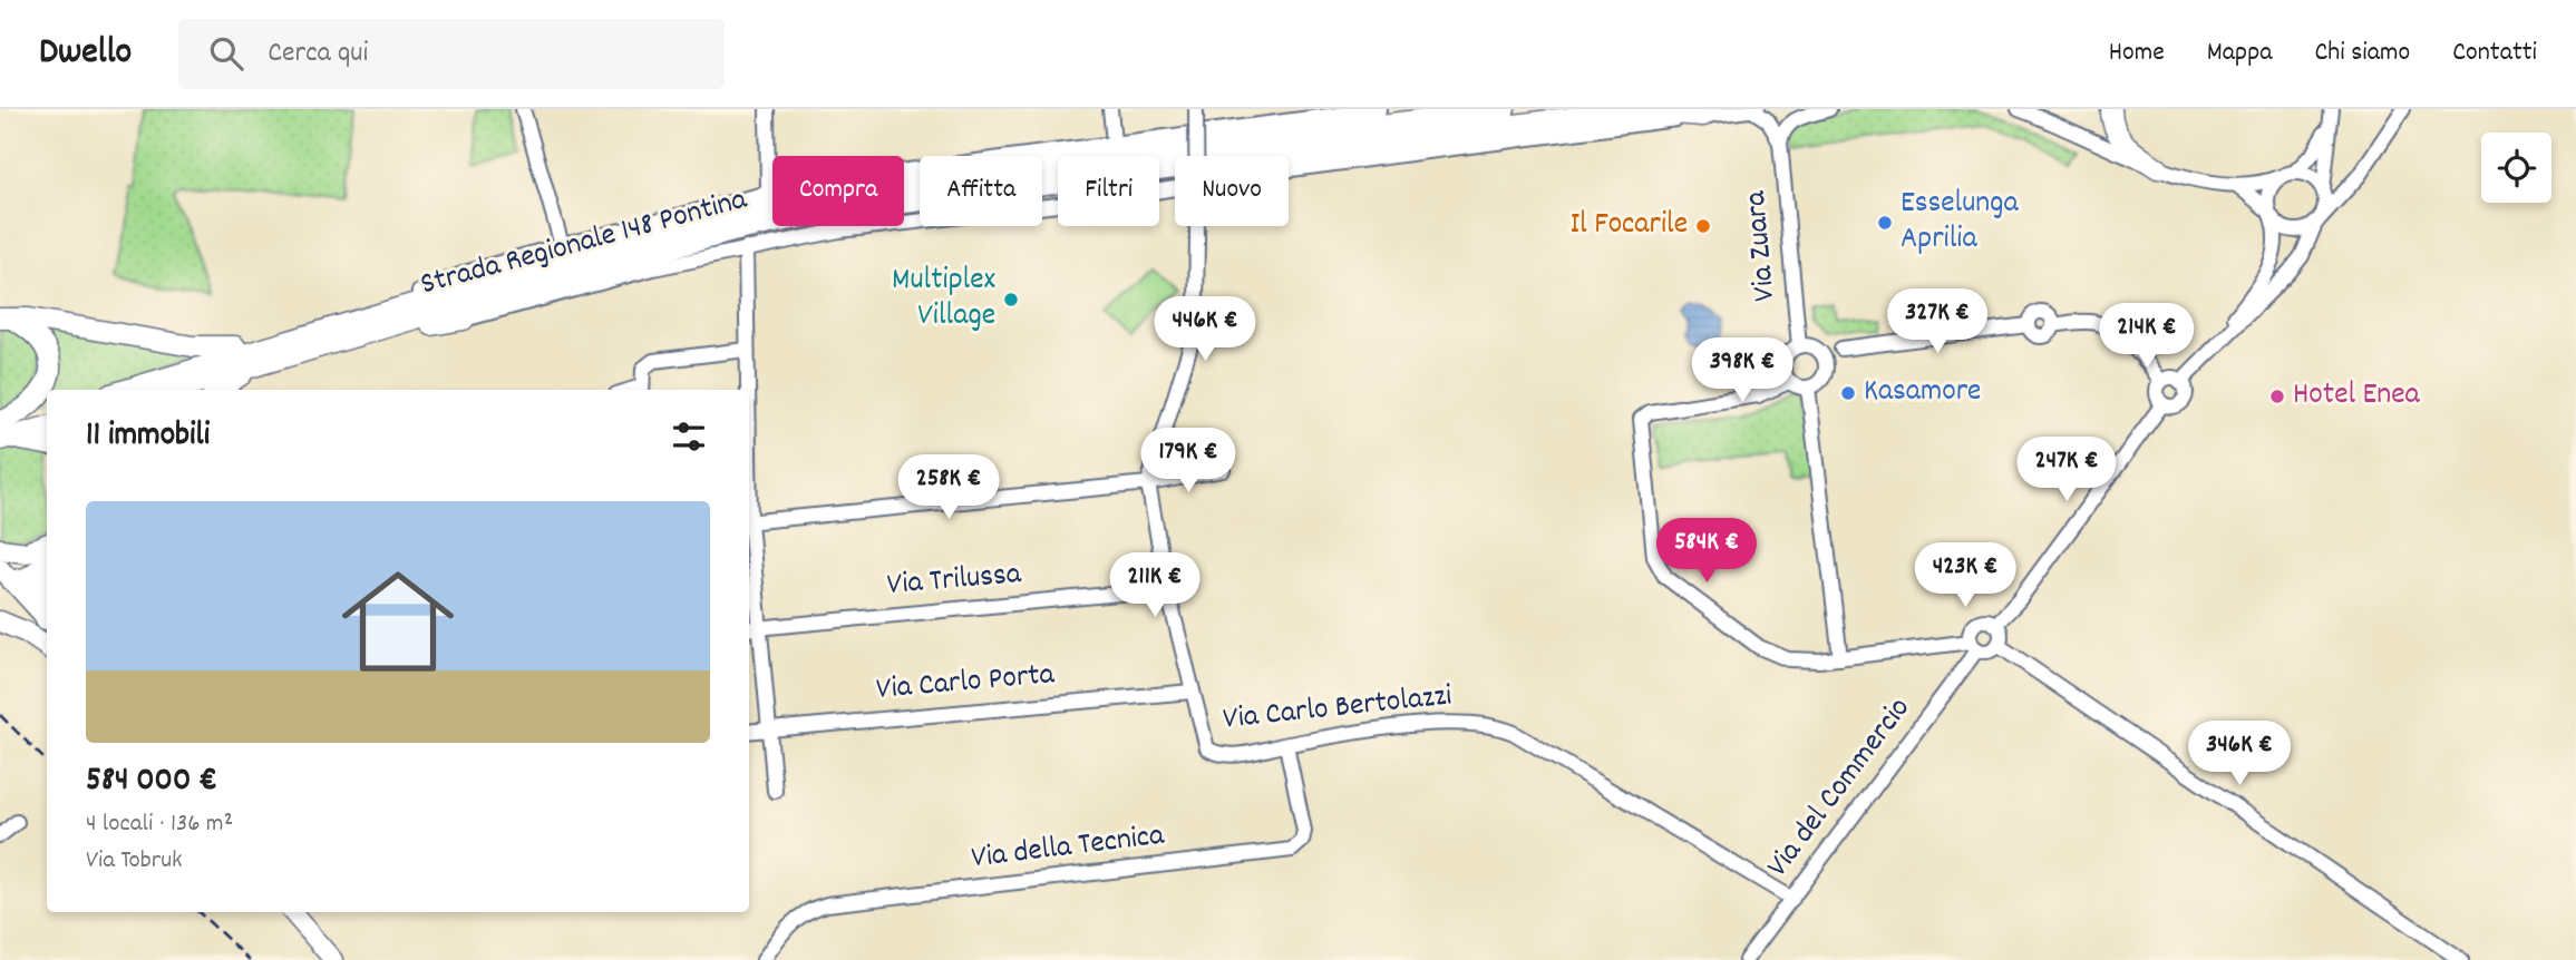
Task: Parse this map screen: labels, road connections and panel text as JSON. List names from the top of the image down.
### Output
{
  "streets": {
    "highway": ["Strada Regionale 148 Pontina"],
    "street": [
      "Via Zuara",
      "Via Trilussa",
      "Via Carlo Porta",
      "Via Carlo Bertolazzi",
      "Via del Commercio",
      "Via della Tecnica"
    ]
  },
  "crossings": [
    ["Via Trilussa", "Via Carlo Bertolazzi"],
    ["Via Carlo Porta", "Via Carlo Bertolazzi"],
    ["Via Carlo Bertolazzi", "Via del Commercio"],
    ["Via Carlo Bertolazzi", "Via della Tecnica"]
  ],
  "places": [
    "Esselunga Aprilia",
    "Il Focarile",
    "Multiplex Village",
    "Kasamore",
    "Hotel Enea"
  ],
  "page": {
    "header": "Dwello",
    "search": "Cerca qui",
    "nav": [
      "Home",
      "Mappa",
      "Chi siamo",
      "Contatti"
    ],
    "chip": [
      "Compra",
      "Affitta",
      "Filtri",
      "Nuovo"
    ],
    "price": [
      "327K €",
      "446K €",
      "214K €",
      "398K €",
      "179K €",
      "247K €",
      "258K €",
      "584K €",
      "423K €",
      "211K €",
      "346K €"
    ],
    "heading": "11 immobili",
    "list": [
      {
        "name": "584 000 €",
        "note": "4 locali · 136 m² · Via Tobruk"
      }
    ]
  }
}
